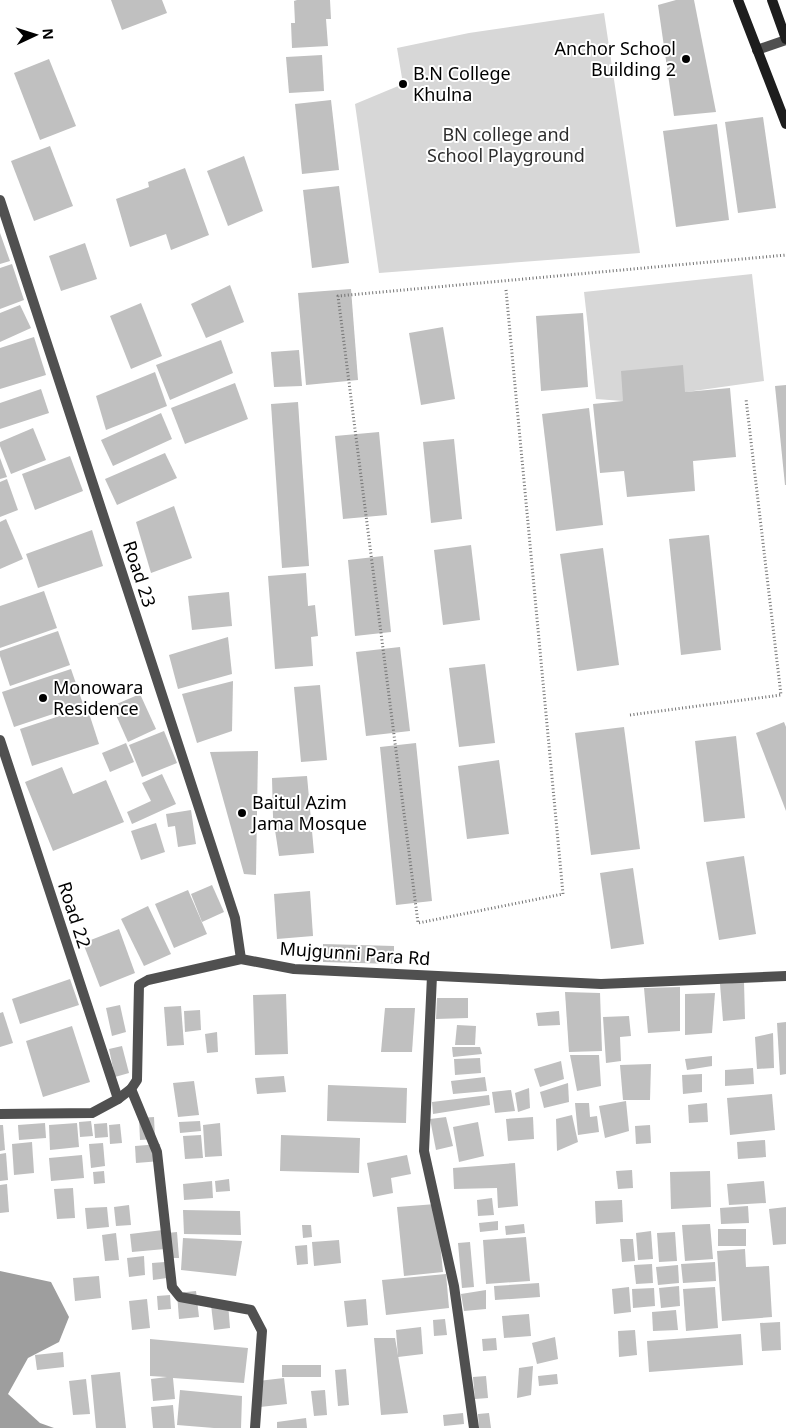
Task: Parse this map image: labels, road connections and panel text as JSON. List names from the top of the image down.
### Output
{
  "streets": {
    "street": ["Road 23", "Road 22", "Mujgunni Para Rd"]
  },
  "crossings": [
    ["Road 23", "Mujgunni Para Rd"]
  ],
  "parks": ["BN college and School Playground"],
  "places": [
    "Anchor School Building 2",
    "B.N College Khulna",
    "Monowara Residence",
    "Baitul Azim Jama Mosque"
  ],
  "north": "right"
}
